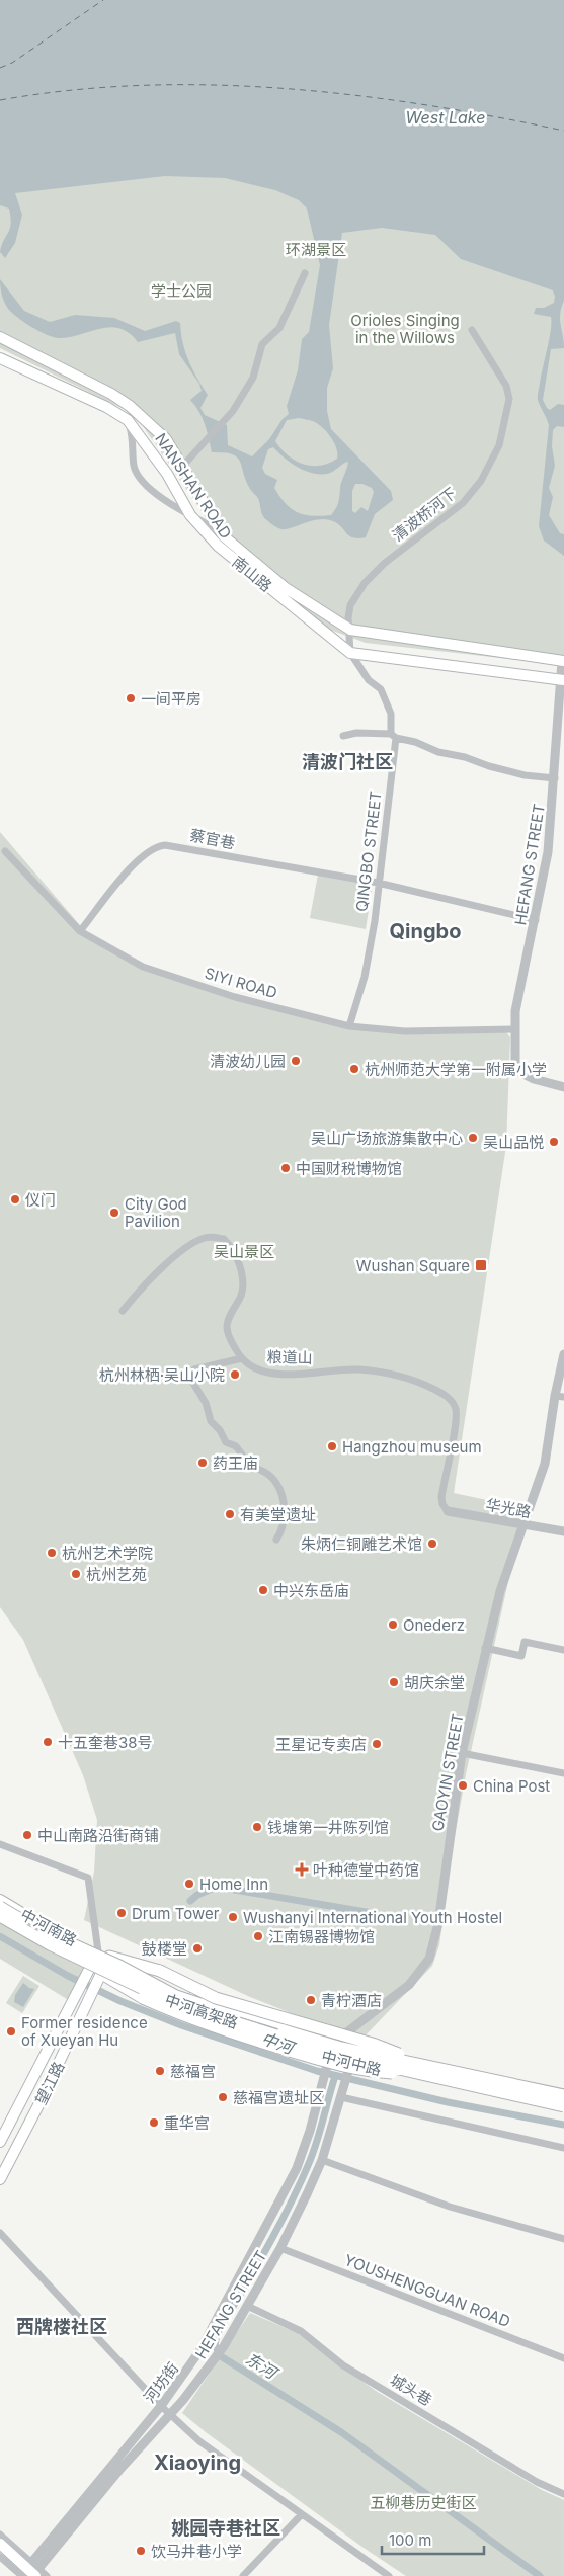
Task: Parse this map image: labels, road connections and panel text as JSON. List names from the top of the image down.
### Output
{
  "streets": {
    "highway": ["中河高架路"],
    "main road": [
      "NANSHAN ROAD",
      "南山路",
      "中河南路",
      "中河中路",
      "望江路"
    ],
    "street": [
      "清波桥河下",
      "蔡官巷",
      "QINGBO STREET",
      "HEFANG STREET",
      "SIYI ROAD",
      "粮道山",
      "华光路",
      "GAOYIN STREET",
      "YOUSHENGGUAN ROAD",
      "河坊街",
      "城头巷"
    ]
  },
  "crossings": [
    ["NANSHAN ROAD", "清波桥河下"],
    ["NANSHAN ROAD", "HEFANG STREET"],
    ["南山路", "QINGBO STREET"],
    ["蔡官巷", "QINGBO STREET"],
    ["蔡官巷", "HEFANG STREET"],
    ["蔡官巷", "SIYI ROAD"],
    ["QINGBO STREET", "SIYI ROAD"],
    ["HEFANG STREET", "SIYI ROAD"],
    ["HEFANG STREET", "GAOYIN STREET"],
    ["HEFANG STREET", "中河中路"],
    ["HEFANG STREET", "YOUSHENGGUAN ROAD"],
    ["HEFANG STREET", "河坊街"],
    ["HEFANG STREET", "城头巷"],
    ["粮道山", "华光路"],
    ["华光路", "GAOYIN STREET"],
    ["GAOYIN STREET", "中河中路"],
    ["GAOYIN STREET", "河坊街"],
    ["中河南路", "中河中路"],
    ["中河南路", "望江路"],
    ["中河高架路", "中河中路"],
    ["中河中路", "望江路"],
    ["中河中路", "河坊街"]
  ],
  "districts": [
    "清波门社区",
    "Qingbo",
    "西牌楼社区",
    "Xiaoying",
    "姚园寺巷社区"
  ],
  "water": ["West Lake", "中河", "东河"],
  "parks": [
    "环湖景区",
    "学士公园",
    "Orioles Singing in the Willows",
    "吴山景区",
    "五柳巷历史街区"
  ],
  "places": {
    "other": [
      "一间平房",
      "清波幼儿园",
      "杭州师范大学第一附属小学",
      "吴山广场旅游集散中心",
      "吴山品悦",
      "中国财税博物馆",
      "仪门",
      "City God Pavilion",
      "杭州林栖·吴山小院",
      "Hangzhou museum",
      "药王庙",
      "有美堂遗址",
      "朱炳仁铜雕艺术馆",
      "杭州艺术学院",
      "杭州艺苑",
      "中兴东岳庙",
      "Onederz",
      "胡庆余堂",
      "十五奎巷38号",
      "王星记专卖店",
      "China Post",
      "钱塘第一井陈列馆",
      "中山南路沿街商铺",
      "Home Inn",
      "Drum Tower",
      "Wushanyi International Youth Hostel",
      "江南锡器博物馆",
      "鼓楼堂",
      "青柠酒店",
      "Former residence of Xueyan Hu",
      "慈福宫",
      "慈福宫遗址区",
      "重华宫",
      "饮马井巷小学"
    ],
    "transit": ["Wushan Square"],
    "health": ["叶种德堂中药馆"]
  },
  "scale_bar": "100 m"
}
